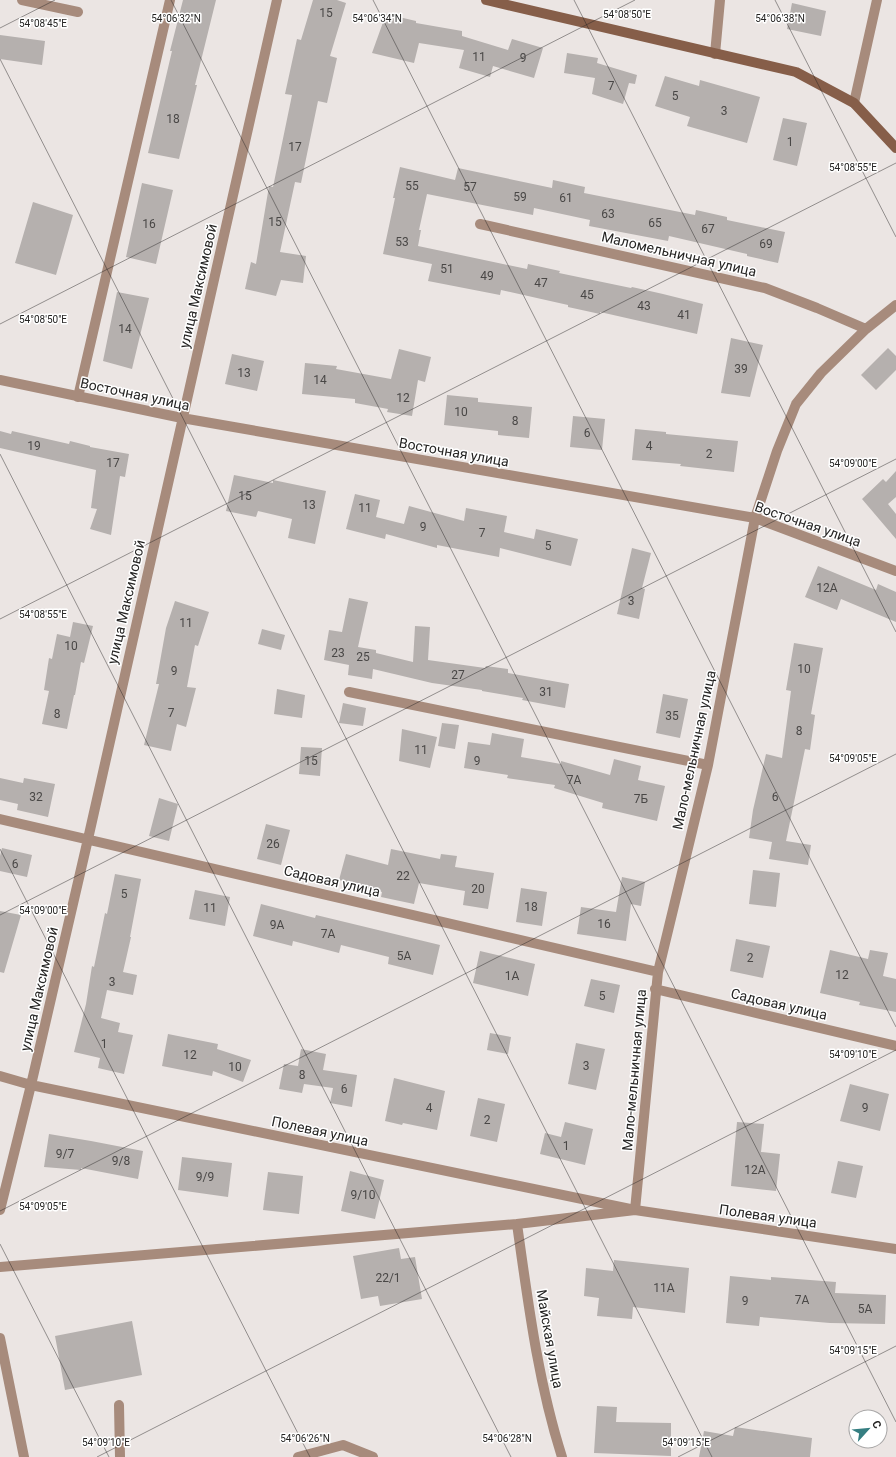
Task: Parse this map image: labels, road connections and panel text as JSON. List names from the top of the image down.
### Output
{
  "streets": {
    "street": [
      "Маломельничная улица",
      "улица Максимовой",
      "Восточная улица",
      "Мало-мельничная улица",
      "Садовая улица",
      "Полевая улица",
      "Майская улица"
    ]
  },
  "crossings": [
    ["Маломельничная улица", "Мало-мельничная улица"],
    ["улица Максимовой", "Восточная улица"],
    ["улица Максимовой", "Садовая улица"],
    ["улица Максимовой", "Полевая улица"],
    ["Восточная улица", "Мало-мельничная улица"],
    ["Мало-мельничная улица", "Садовая улица"],
    ["Мало-мельничная улица", "Полевая улица"],
    ["Полевая улица", "Майская улица"]
  ],
  "house_numbers": [
    "15",
    "11",
    "9",
    "7",
    "5",
    "3",
    "18",
    "1",
    "17",
    "55",
    "57",
    "59",
    "61",
    "63",
    "15",
    "65",
    "16",
    "67",
    "53",
    "69",
    "51",
    "49",
    "47",
    "45",
    "43",
    "41",
    "14",
    "39",
    "13",
    "14",
    "12",
    "10",
    "8",
    "6",
    "19",
    "4",
    "2",
    "17",
    "15",
    "13",
    "11",
    "9",
    "7",
    "5",
    "12А",
    "3",
    "11",
    "10",
    "23",
    "25",
    "10",
    "9",
    "27",
    "31",
    "7",
    "8",
    "35",
    "8",
    "11",
    "15",
    "9",
    "7А",
    "32",
    "6",
    "7Б",
    "26",
    "6",
    "22",
    "20",
    "5",
    "18",
    "11",
    "16",
    "9А",
    "7А",
    "5А",
    "2",
    "12",
    "1А",
    "3",
    "5",
    "1",
    "12",
    "3",
    "10",
    "8",
    "6",
    "4",
    "9",
    "2",
    "1",
    "9/7",
    "9/8",
    "12А",
    "9/9",
    "9/10",
    "22/1",
    "11А",
    "7А",
    "9",
    "5А"
  ],
  "north": "top right",
  "coordinates": [
    "54°08'50\"E",
    "54°06'32\"N",
    "54°06'34\"N",
    "54°06'38\"N",
    "54°08'45\"E",
    "54°08'55\"E",
    "54°09'00\"E",
    "54°09'05\"E",
    "54°09'10\"E",
    "54°09'15\"E",
    "54°06'26\"N",
    "54°06'28\"N"
  ]
}
